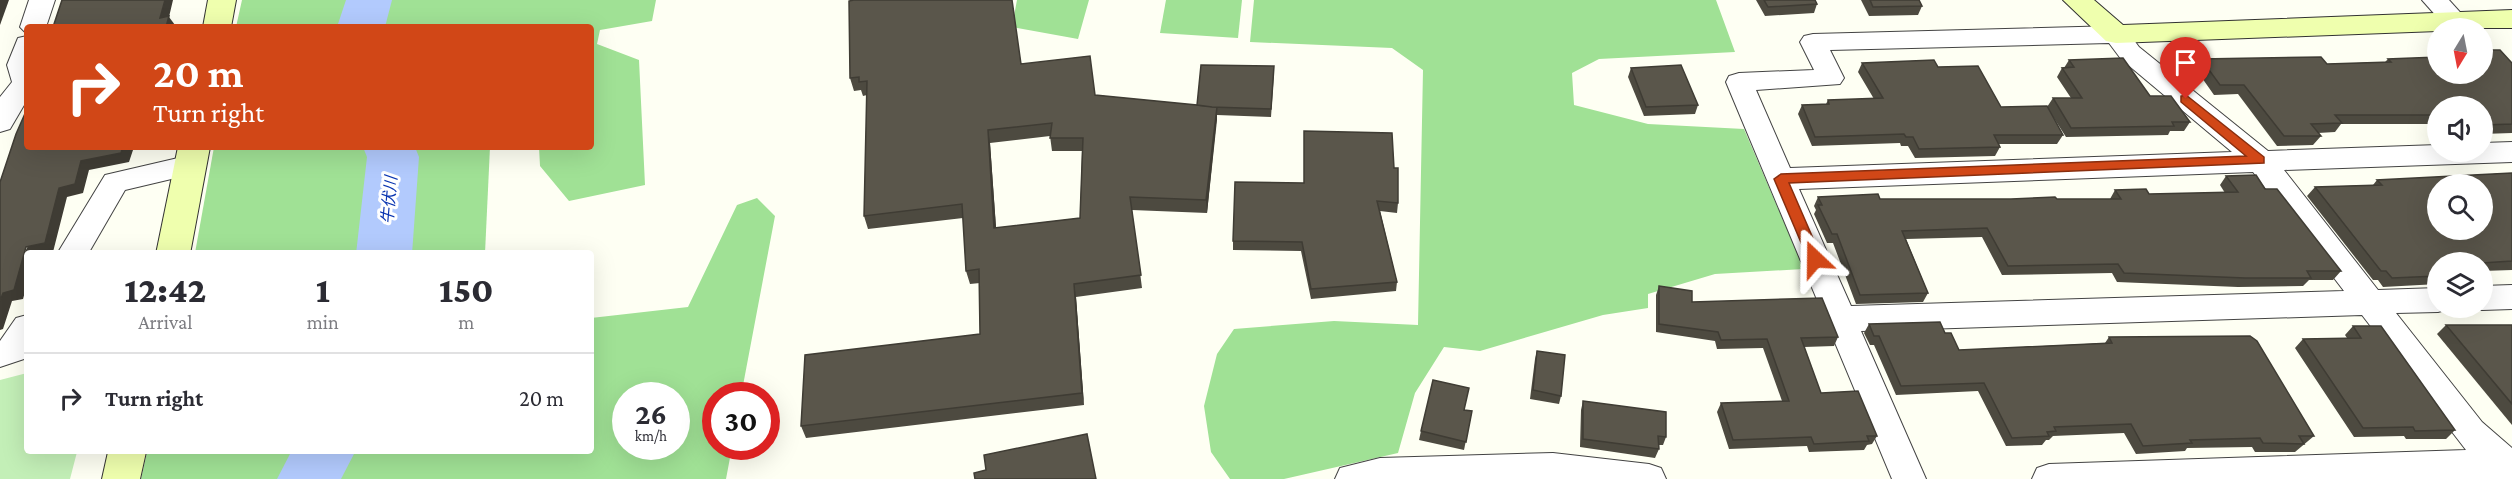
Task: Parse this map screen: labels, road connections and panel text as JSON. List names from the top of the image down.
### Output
{
  "water": ["牛伏川"],
  "north": "bottom",
  "page": {
    "turn": ["20 m", "Turn right"],
    "eta": [
      "12:42",
      "Arrival",
      "1",
      "min",
      "150",
      "m"
    ],
    "list": [
      {
        "name": "Turn right",
        "value": "20 m"
      }
    ],
    "speed": "26 km/h",
    "limit": "30"
  }
}
